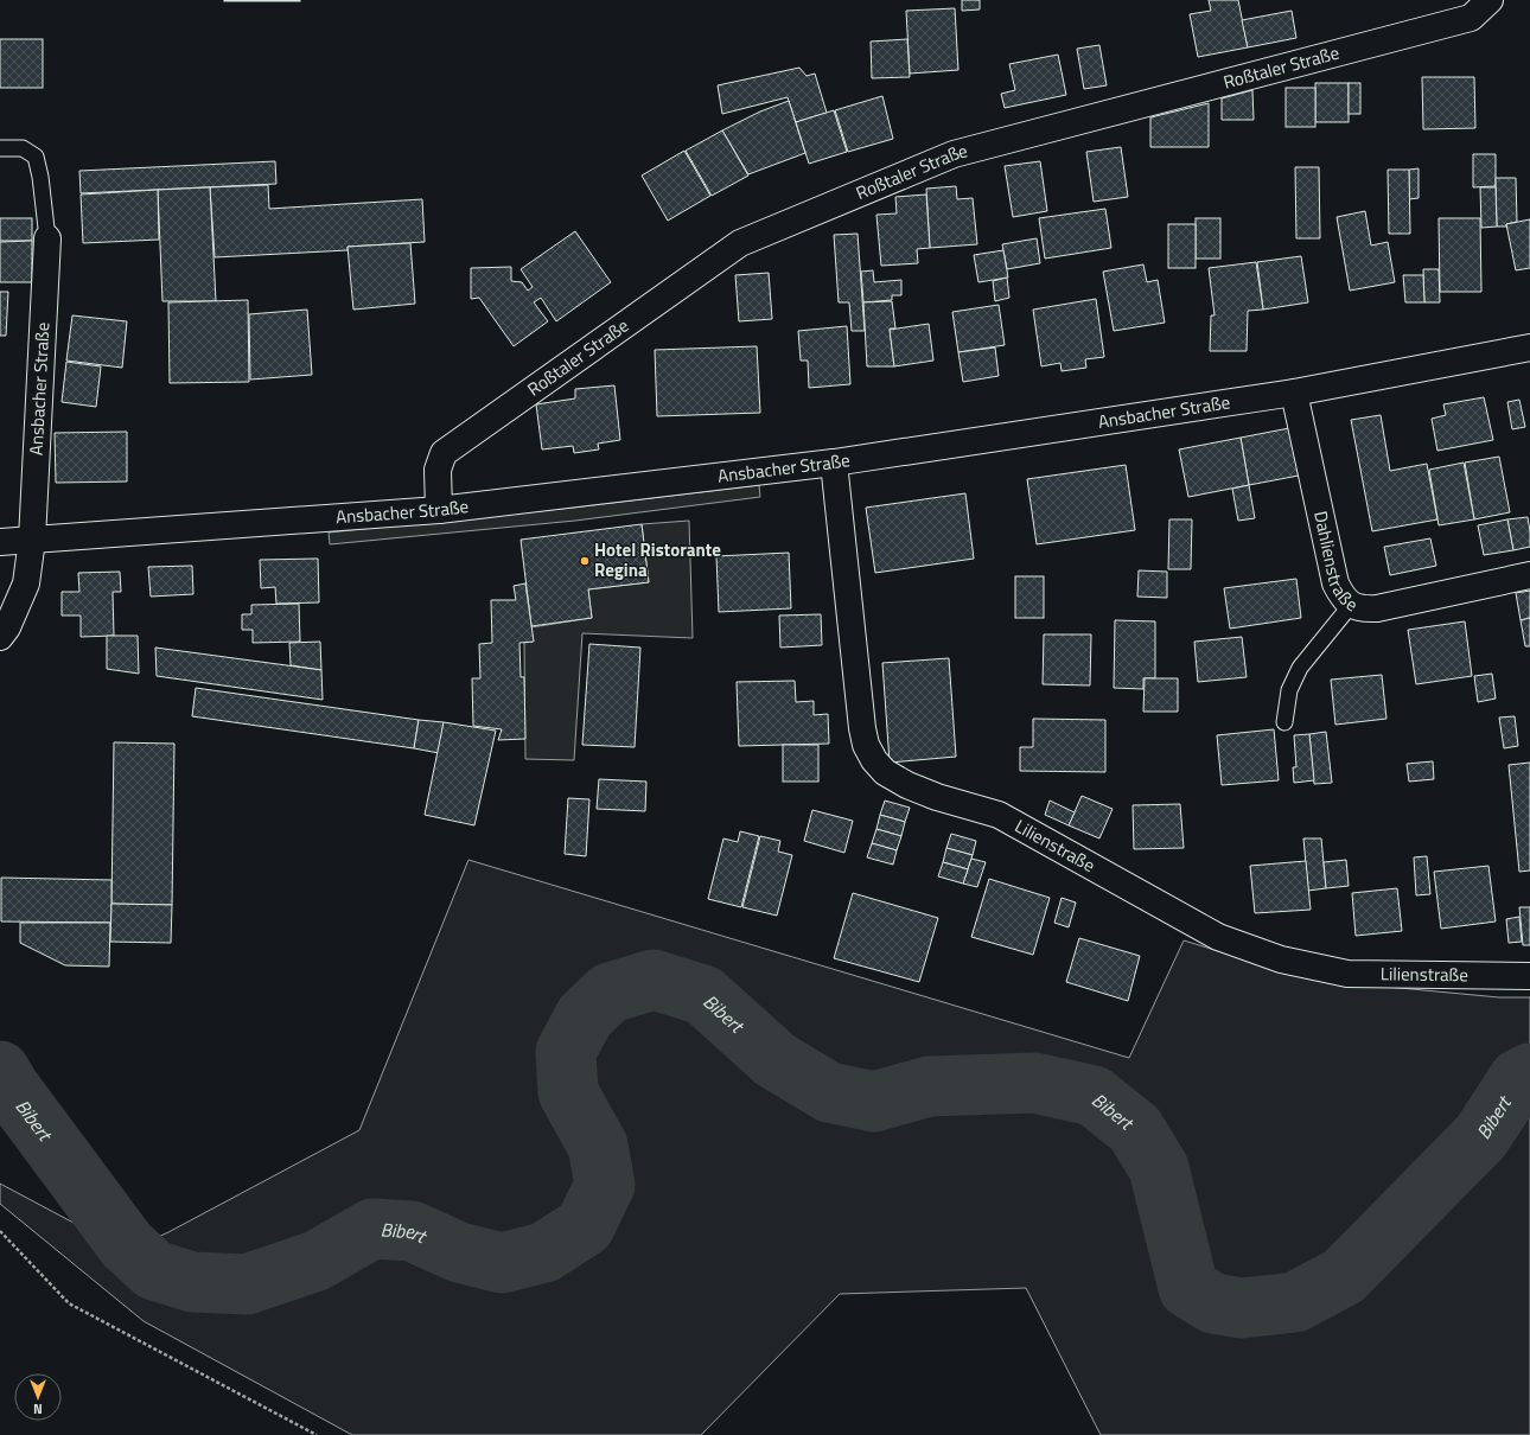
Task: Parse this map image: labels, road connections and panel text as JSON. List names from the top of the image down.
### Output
{
  "streets": {
    "street": [
      "Roßtaler Straße",
      "Ansbacher Straße",
      "Dahlienstraße",
      "Lilienstraße"
    ]
  },
  "crossings": [
    ["Roßtaler Straße", "Ansbacher Straße"],
    ["Ansbacher Straße", "Dahlienstraße"],
    ["Ansbacher Straße", "Lilienstraße"]
  ],
  "water": ["Bibert"],
  "places": ["Hotel Ristorante Regina"],
  "north": "bottom"
}
